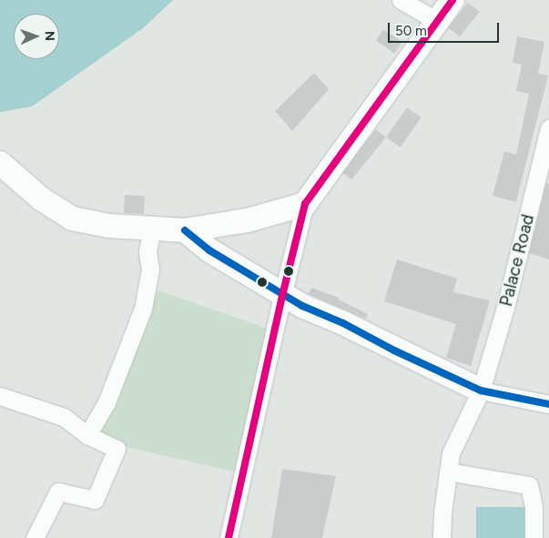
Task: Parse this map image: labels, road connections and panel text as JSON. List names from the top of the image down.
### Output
{
  "streets": {
    "street": ["Palace Road"]
  },
  "scale_bar": "50 m",
  "north": "right"
}
